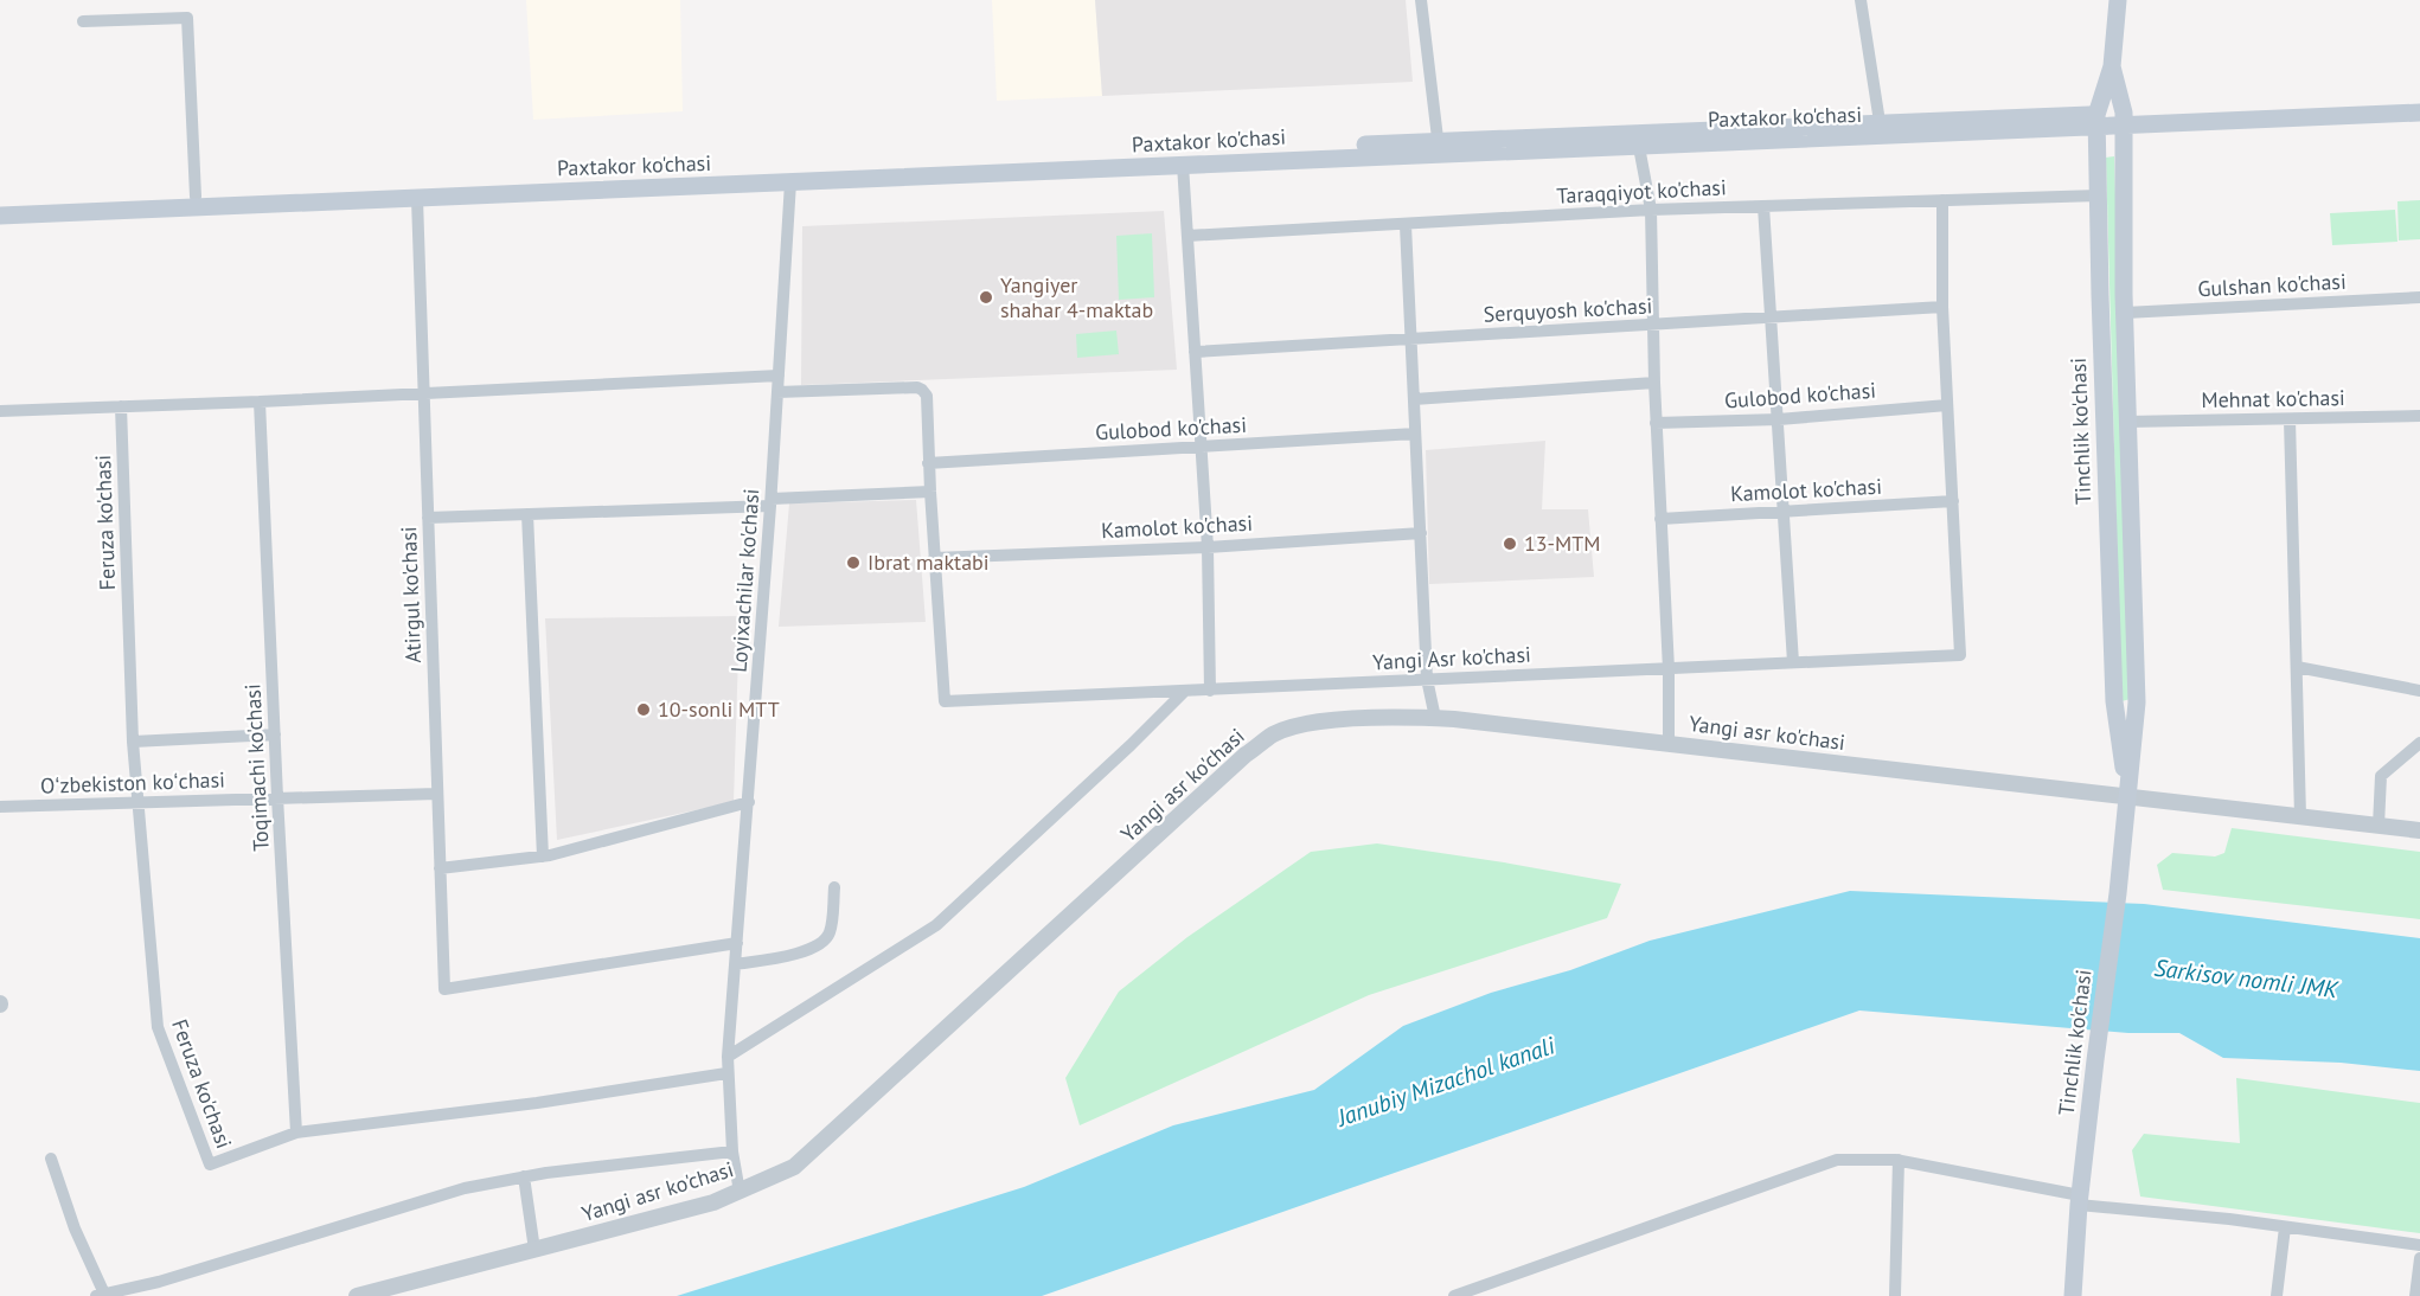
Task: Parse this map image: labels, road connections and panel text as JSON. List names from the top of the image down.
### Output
{
  "streets": {
    "main road": ["Paxtakor ko'chasi", "Tinchlik ko'chasi"],
    "street": [
      "Taraqqiyot ko'chasi",
      "Gulshan ko'chasi",
      "Serquyosh ko'chasi",
      "Gulobod ko'chasi",
      "Mehnat ko'chasi",
      "Kamolot ko'chasi",
      "Feruza ko'chasi",
      "Loyixachilar ko'chasi",
      "Atirgul ko'chasi",
      "Yangi Asr ko'chasi",
      "Yangi asr ko'chasi",
      "Toqimachi ko'chasi",
      "Oʻzbekiston koʻchasi"
    ]
  },
  "crossings": [
    ["Paxtakor ko'chasi", "Tinchlik ko'chasi"],
    ["Paxtakor ko'chasi", "Loyixachilar ko'chasi"],
    ["Paxtakor ko'chasi", "Atirgul ko'chasi"],
    ["Taraqqiyot ko'chasi", "Tinchlik ko'chasi"],
    ["Gulshan ko'chasi", "Tinchlik ko'chasi"],
    ["Mehnat ko'chasi", "Tinchlik ko'chasi"],
    ["Tinchlik ko'chasi", "Yangi asr ko'chasi"],
    ["Kamolot ko'chasi", "Yangi Asr ko'chasi"],
    ["Feruza ko'chasi", "Loyixachilar ko'chasi"],
    ["Feruza ko'chasi", "Toqimachi ko'chasi"],
    ["Feruza ko'chasi", "Oʻzbekiston koʻchasi"],
    ["Loyixachilar ko'chasi", "Atirgul ko'chasi"],
    ["Loyixachilar ko'chasi", "Yangi asr ko'chasi"],
    ["Atirgul ko'chasi", "Oʻzbekiston koʻchasi"],
    ["Toqimachi ko'chasi", "Oʻzbekiston koʻchasi"]
  ],
  "water": ["Sarkisov nomli JMK", "Janubiy Mizachol kanali"],
  "places": [
    "Yangiyer shahar 4-maktab",
    "13-MTM",
    "Ibrat maktabi",
    "10-sonli MTT"
  ]
}
